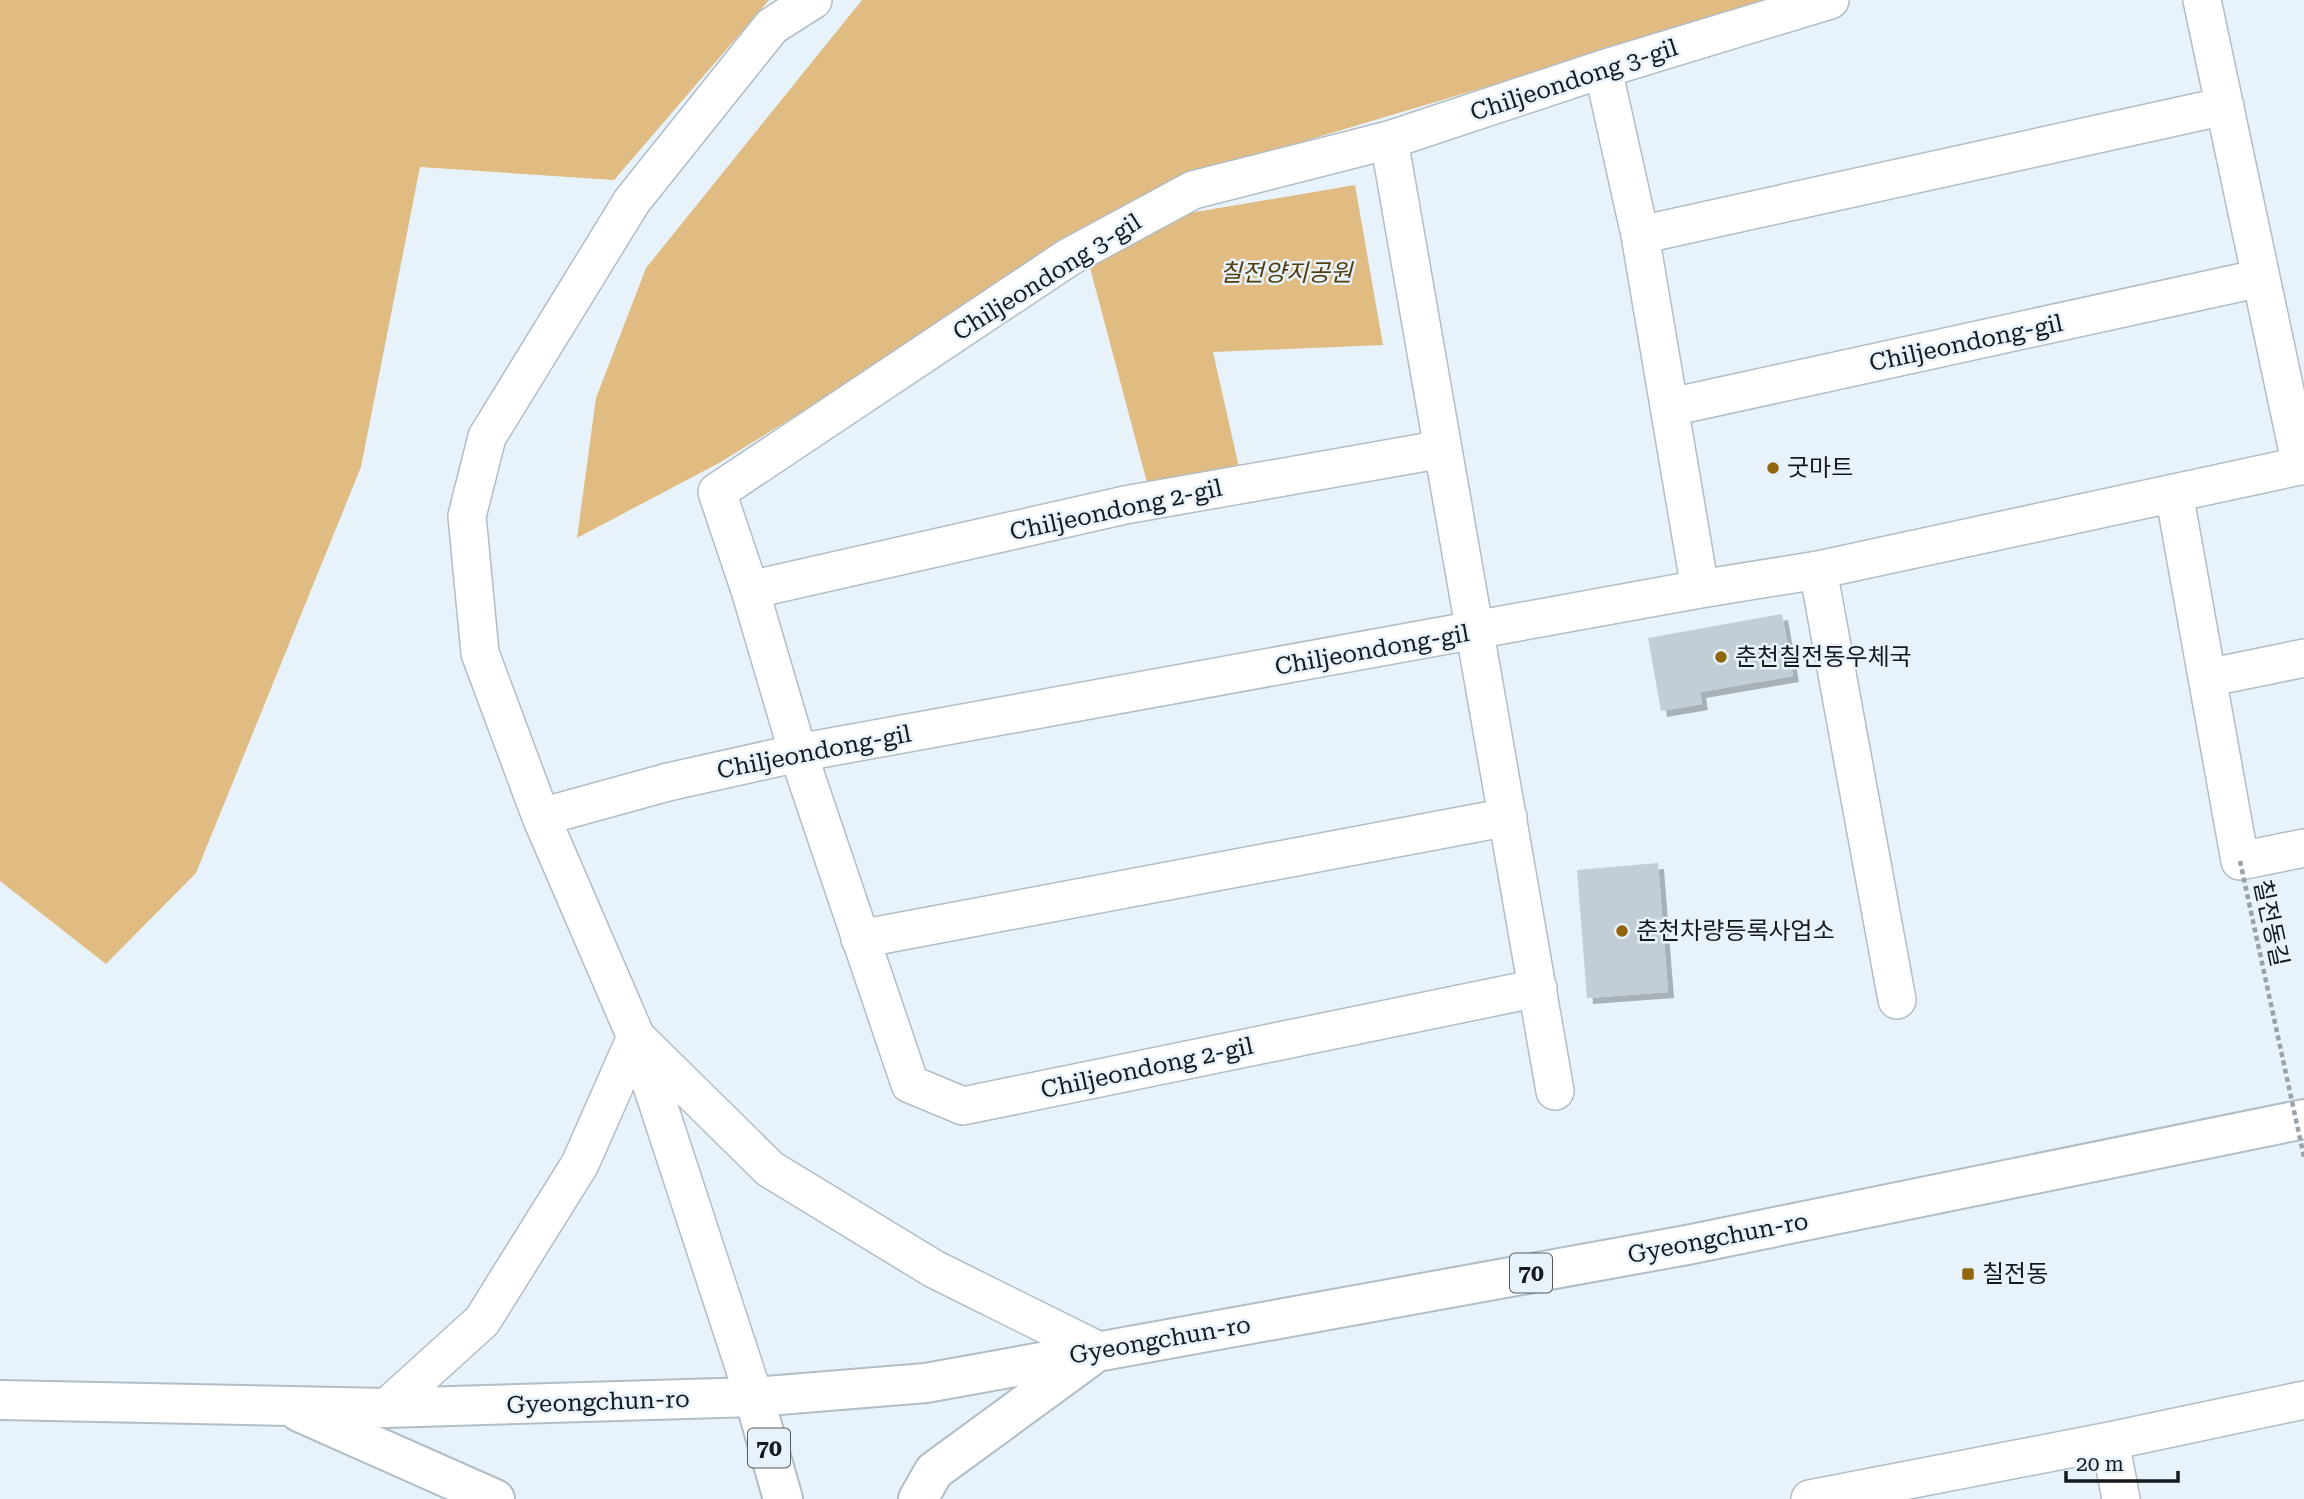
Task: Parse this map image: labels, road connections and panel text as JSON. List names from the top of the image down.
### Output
{
  "streets": {
    "main road": ["Gyeongchun-ro", "70"],
    "street": ["Chiljeondong 3-gil", "Chiljeondong-gil", "Chiljeondong 2-gil"],
    "path": ["칠전동길"]
  },
  "crossings": [
    ["Chiljeondong 3-gil", "Chiljeondong-gil"],
    ["Chiljeondong 3-gil", "Chiljeondong 2-gil"],
    ["Chiljeondong-gil", "Chiljeondong 2-gil"],
    ["Gyeongchun-ro", "70"]
  ],
  "parks": ["칠전양지공원"],
  "places": {
    "other": ["굿마트", "춘천칠전동우체국", "춘천차량등록사업소"],
    "transit": ["칠전동"]
  },
  "scale_bar": "20 m"
}
